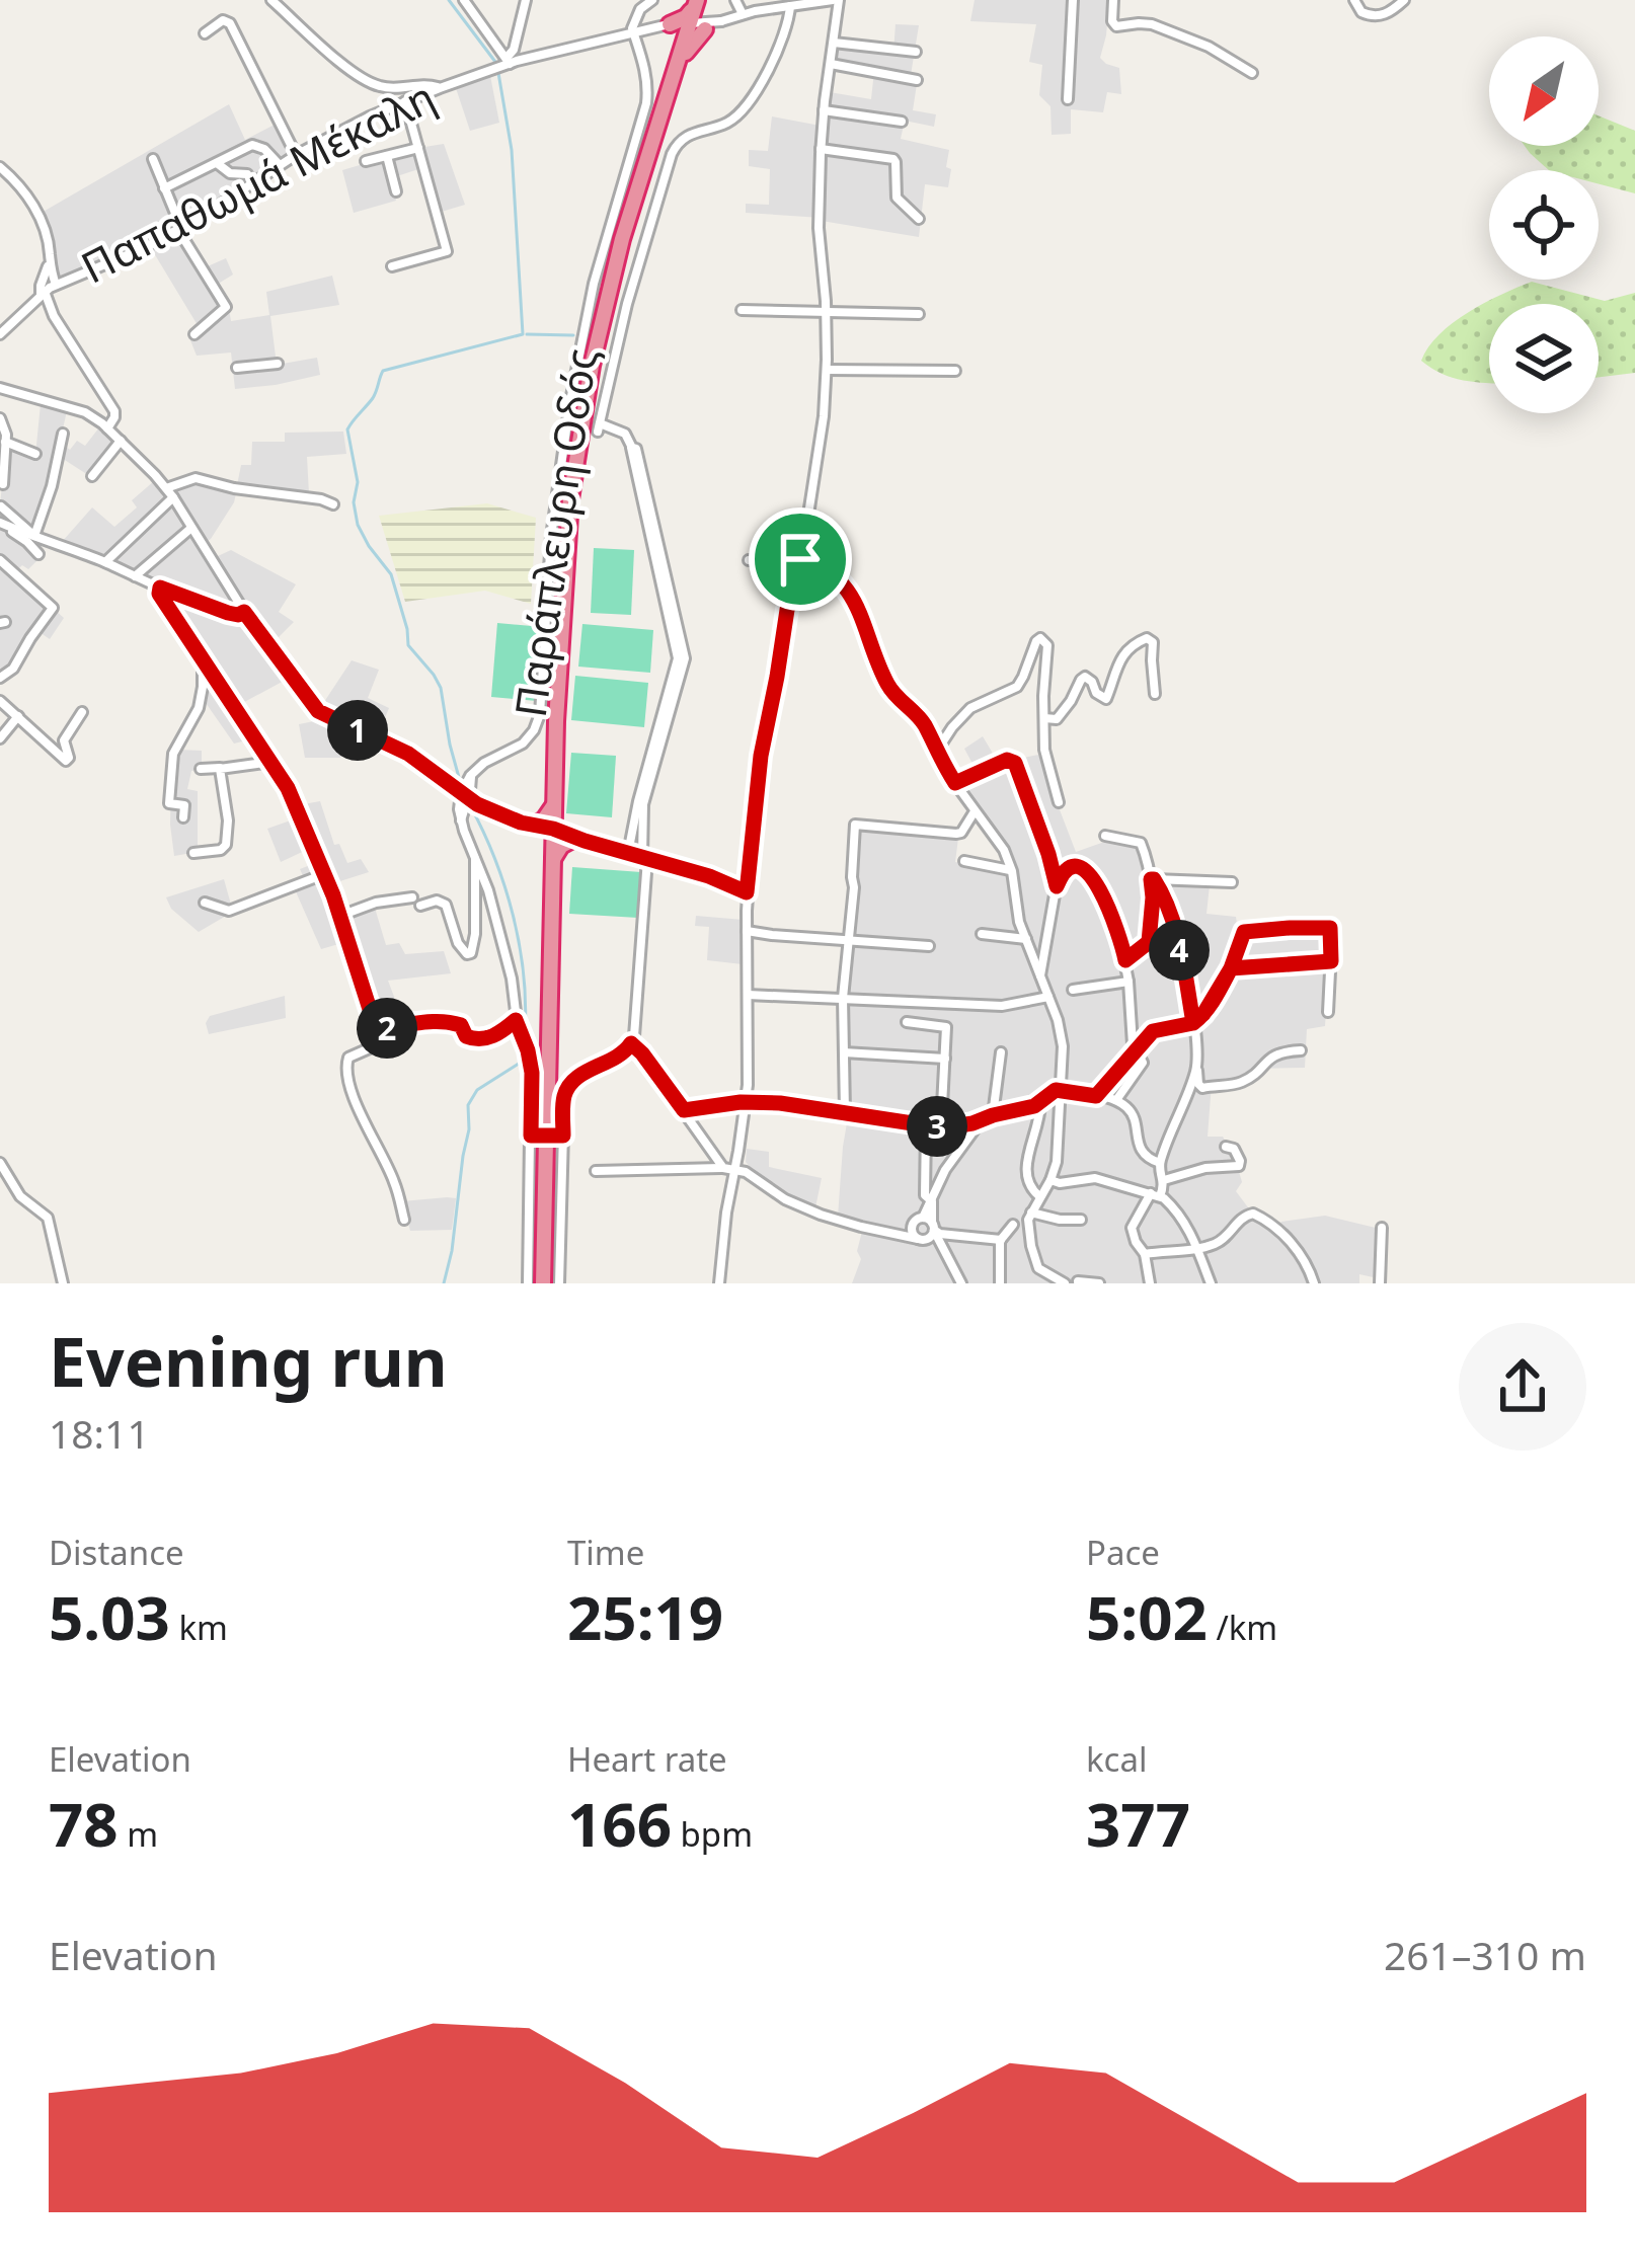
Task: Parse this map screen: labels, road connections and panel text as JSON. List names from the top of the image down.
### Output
{
  "streets": {
    "street": ["Παπαθωμά Μέκαλη", "Παράπλευρη Οδός"]
  },
  "crossings": [
    ["Παπαθωμά Μέκαλη", "Παράπλευρη Οδός"]
  ],
  "north": "bottom left",
  "page": {
    "pins": [
      "1",
      "4",
      "2",
      "3"
    ],
    "heading": ["Evening run", "18:11"],
    "stats": [
      ["Distance", "5.03 km"],
      ["Time", "25:19"],
      ["Pace", "5:02 /km"],
      ["Elevation", "78 m"],
      ["Heart rate", "166 bpm"],
      ["kcal", "377"]
    ],
    "chart": ["Elevation", "261–310 m"]
  }
}
